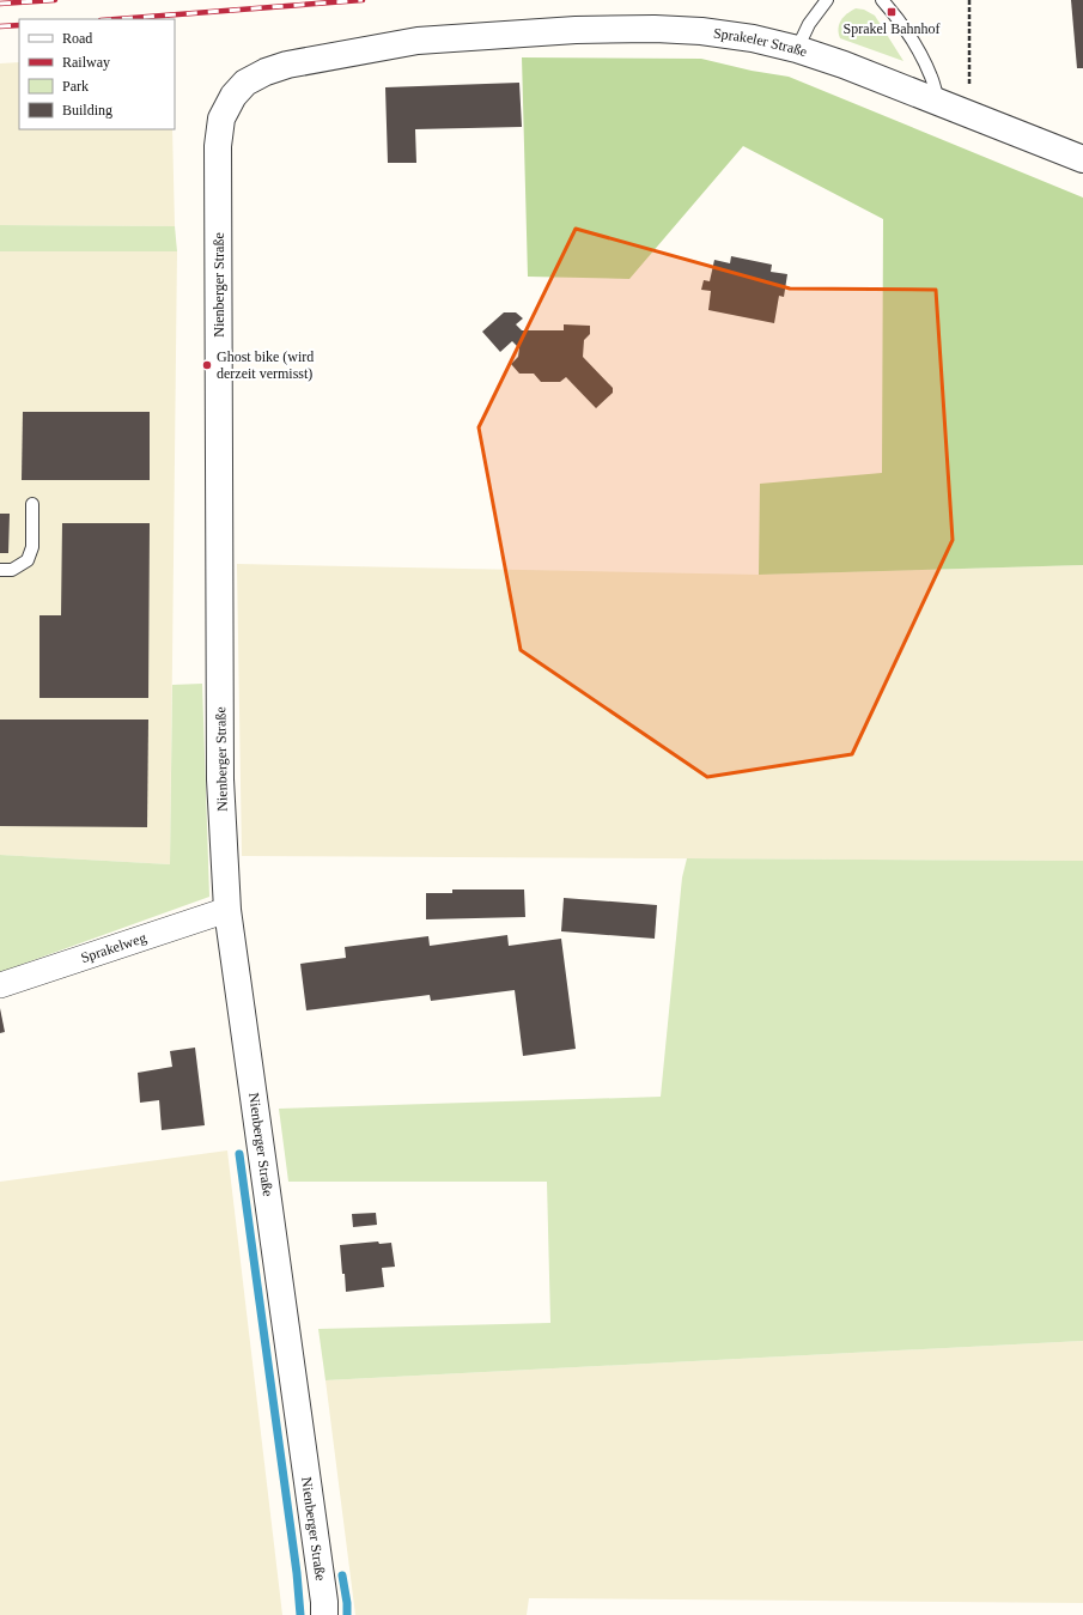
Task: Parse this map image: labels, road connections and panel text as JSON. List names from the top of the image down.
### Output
{
  "streets": {
    "street": ["Sprakeler Straße", "Nienberger Straße", "Sprakelweg"]
  },
  "crossings": [
    ["Sprakeler Straße", "Nienberger Straße"],
    ["Nienberger Straße", "Sprakelweg"]
  ],
  "places": {
    "transit": ["Sprakel Bahnhof"],
    "other": ["Ghost bike (wird derzeit vermisst)"]
  },
  "legend": [
    "Road",
    "Railway",
    "Park",
    "Building"
  ]
}
